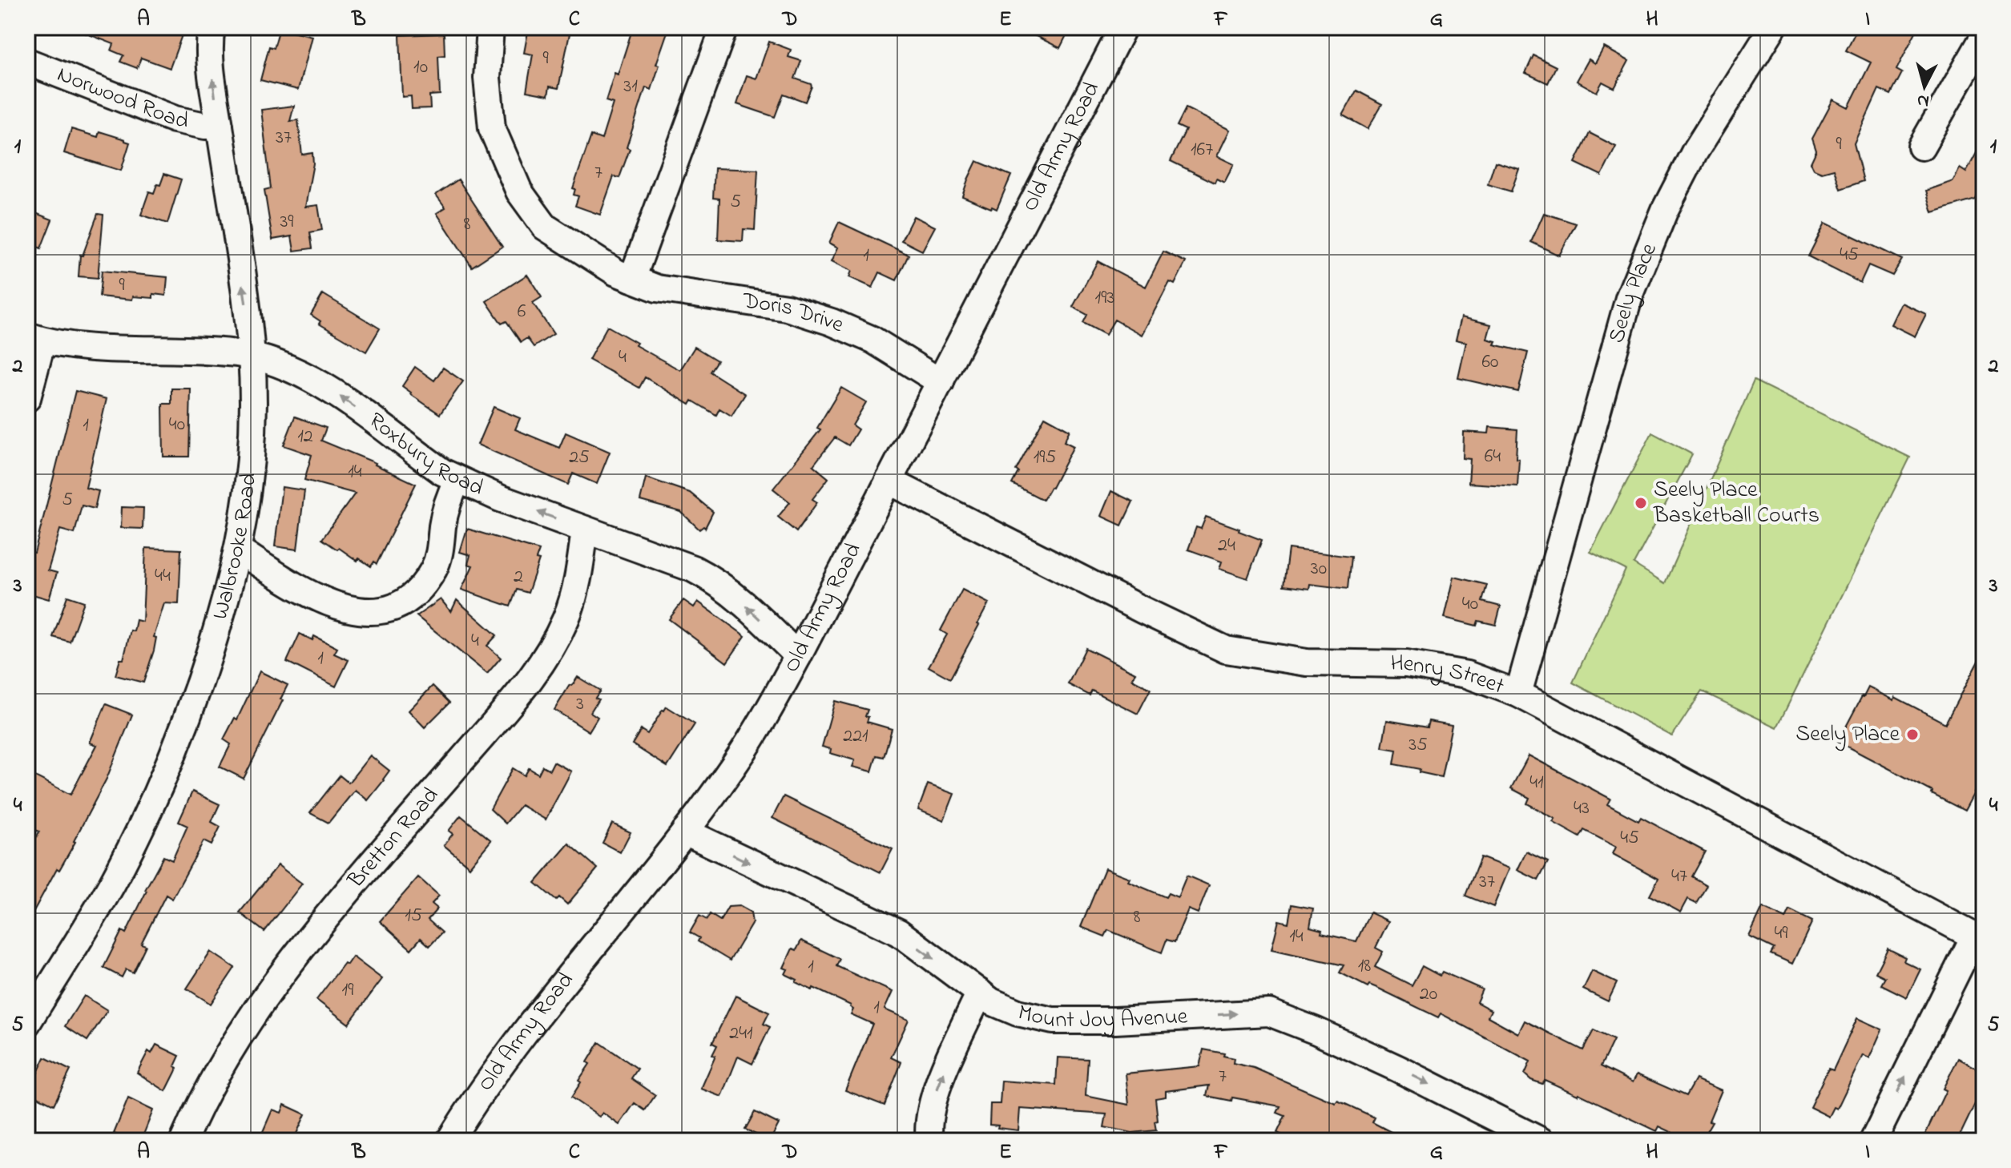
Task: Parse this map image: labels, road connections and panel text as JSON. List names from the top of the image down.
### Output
{
  "streets": {
    "street": [
      "Norwood Road",
      "Old Army Road",
      "Seely Place",
      "Doris Drive",
      "Roxbury Road",
      "Walbrooke Road",
      "Henry Street",
      "Bretton Road",
      "Mount Joy Avenue"
    ]
  },
  "crossings": [
    ["Norwood Road", "Walbrooke Road"],
    ["Old Army Road", "Doris Drive"],
    ["Old Army Road", "Roxbury Road"],
    ["Old Army Road", "Henry Street"],
    ["Old Army Road", "Mount Joy Avenue"],
    ["Seely Place", "Henry Street"],
    ["Roxbury Road", "Walbrooke Road"],
    ["Roxbury Road", "Bretton Road"]
  ],
  "one_way": ["Roxbury Road", "Mount Joy Avenue"],
  "places": ["Seely Place Basketball Courts", "Seely Place"],
  "house_numbers": [
    "9",
    "10",
    "31",
    "37",
    "9",
    "167",
    "7",
    "5",
    "39",
    "8",
    "45",
    "1",
    "9",
    "193",
    "6",
    "4",
    "60",
    "40",
    "1",
    "12",
    "64",
    "25",
    "195",
    "14",
    "5",
    "24",
    "30",
    "44",
    "2",
    "40",
    "4",
    "1",
    "3",
    "221",
    "35",
    "41",
    "43",
    "45",
    "47",
    "37",
    "15",
    "8",
    "49",
    "14",
    "18",
    "1",
    "19",
    "20",
    "1",
    "241",
    "7"
  ],
  "north": "bottom",
  "grid": {
    "columns": [
      "A",
      "B",
      "C",
      "D",
      "E",
      "F",
      "G",
      "H",
      "I"
    ],
    "rows": [
      "1",
      "2",
      "3",
      "4",
      "5"
    ]
  }
}
